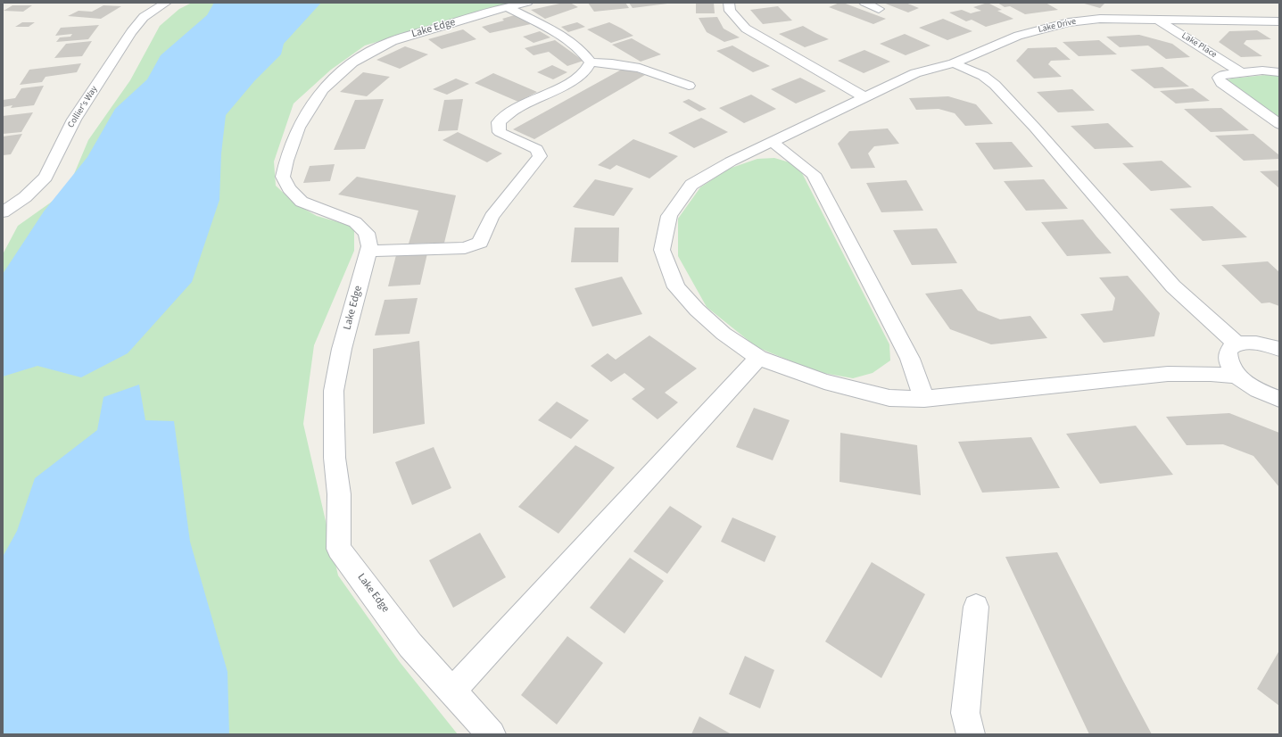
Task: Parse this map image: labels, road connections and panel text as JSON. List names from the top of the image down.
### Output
{
  "streets": {
    "street": [
      "Lake Drive",
      "Lake Edge",
      "Lake Place",
      "Collier's Way"
    ]
  },
  "crossings": [
    ["Lake Drive", "Lake Place"]
  ]
}
